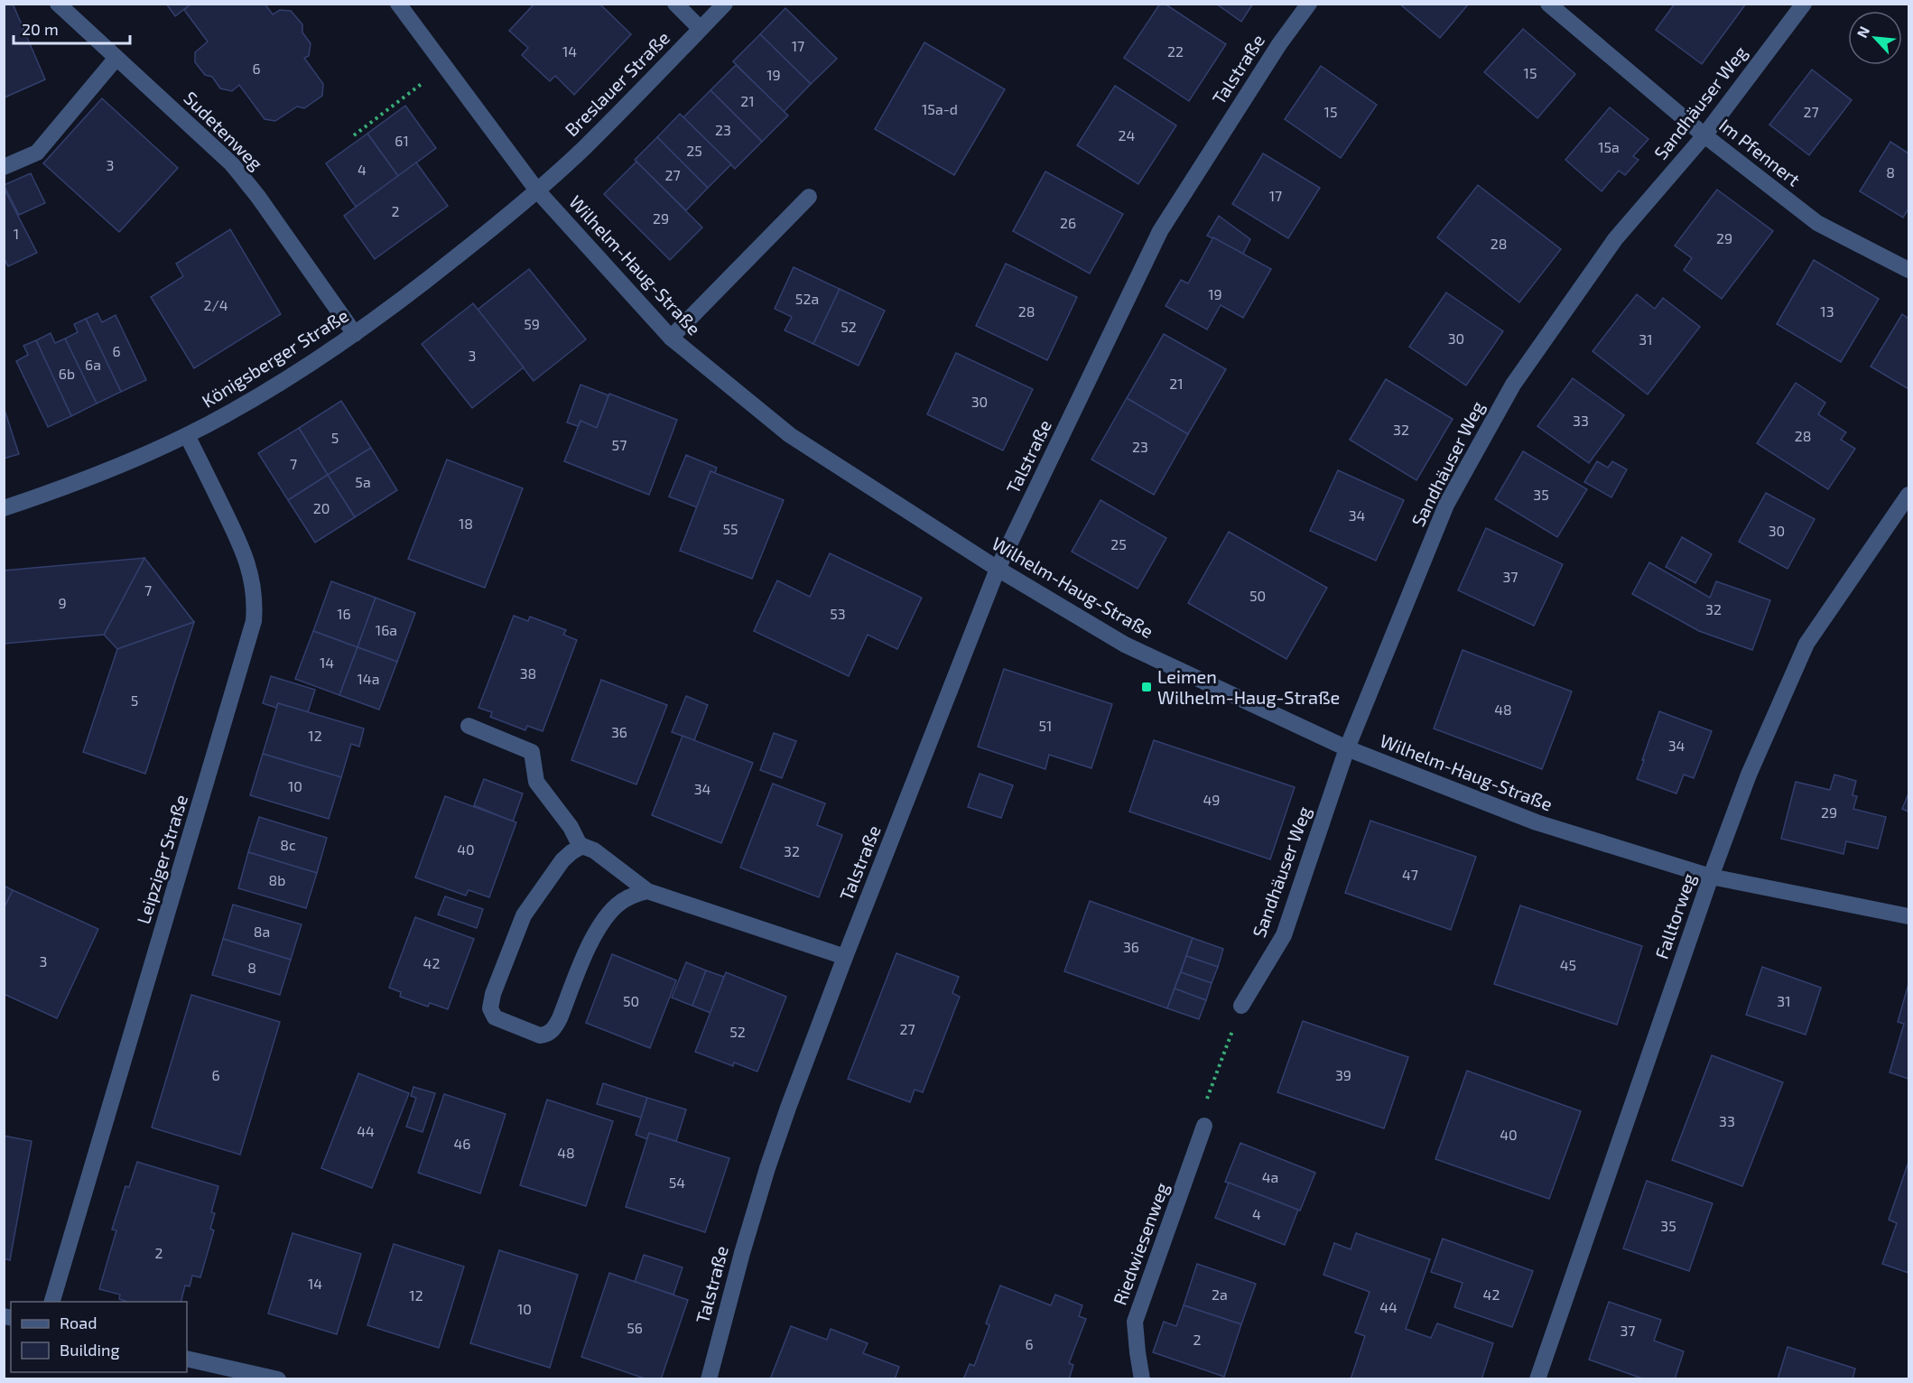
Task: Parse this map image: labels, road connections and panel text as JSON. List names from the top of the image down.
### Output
{
  "streets": {
    "street": [
      "Talstraße",
      "Breslauer Straße",
      "Sandhäuser Weg",
      "Sudetenweg",
      "Im Pfennert",
      "Wilhelm-Haug-Straße",
      "Königsberger Straße",
      "Leipziger Straße",
      "Falltorweg",
      "Riedwiesenweg"
    ]
  },
  "crossings": [
    ["Talstraße", "Wilhelm-Haug-Straße"],
    ["Breslauer Straße", "Wilhelm-Haug-Straße"],
    ["Breslauer Straße", "Königsberger Straße"],
    ["Sandhäuser Weg", "Im Pfennert"],
    ["Sandhäuser Weg", "Wilhelm-Haug-Straße"],
    ["Sudetenweg", "Königsberger Straße"],
    ["Wilhelm-Haug-Straße", "Königsberger Straße"],
    ["Wilhelm-Haug-Straße", "Falltorweg"],
    ["Königsberger Straße", "Leipziger Straße"]
  ],
  "places": {
    "transit": ["Leimen Wilhelm-Haug-Straße"]
  },
  "house_numbers": [
    "17",
    "14",
    "22",
    "6",
    "15",
    "19",
    "21",
    "15a-d",
    "15",
    "27",
    "23",
    "24",
    "61",
    "15a",
    "25",
    "3",
    "4",
    "8",
    "27",
    "17",
    "2",
    "29",
    "26",
    "1",
    "29",
    "28",
    "19",
    "52a",
    "2/4",
    "28",
    "13",
    "59",
    "52",
    "30",
    "31",
    "6",
    "3",
    "6a",
    "6b",
    "21",
    "30",
    "33",
    "32",
    "28",
    "5",
    "57",
    "23",
    "7",
    "5a",
    "35",
    "20",
    "34",
    "18",
    "55",
    "30",
    "25",
    "37",
    "7",
    "50",
    "9",
    "32",
    "16",
    "53",
    "16a",
    "14",
    "38",
    "14a",
    "5",
    "48",
    "51",
    "36",
    "12",
    "34",
    "10",
    "34",
    "49",
    "29",
    "8c",
    "40",
    "32",
    "47",
    "8b",
    "8a",
    "36",
    "3",
    "42",
    "45",
    "8",
    "50",
    "31",
    "27",
    "52",
    "6",
    "39",
    "33",
    "44",
    "40",
    "46",
    "48",
    "4a",
    "54",
    "4",
    "35",
    "2",
    "14",
    "2a",
    "42",
    "12",
    "44",
    "10",
    "56",
    "37",
    "2",
    "6"
  ],
  "legend": ["Road", "Building"],
  "scale_bar": "20 m",
  "north": "top left"
}
